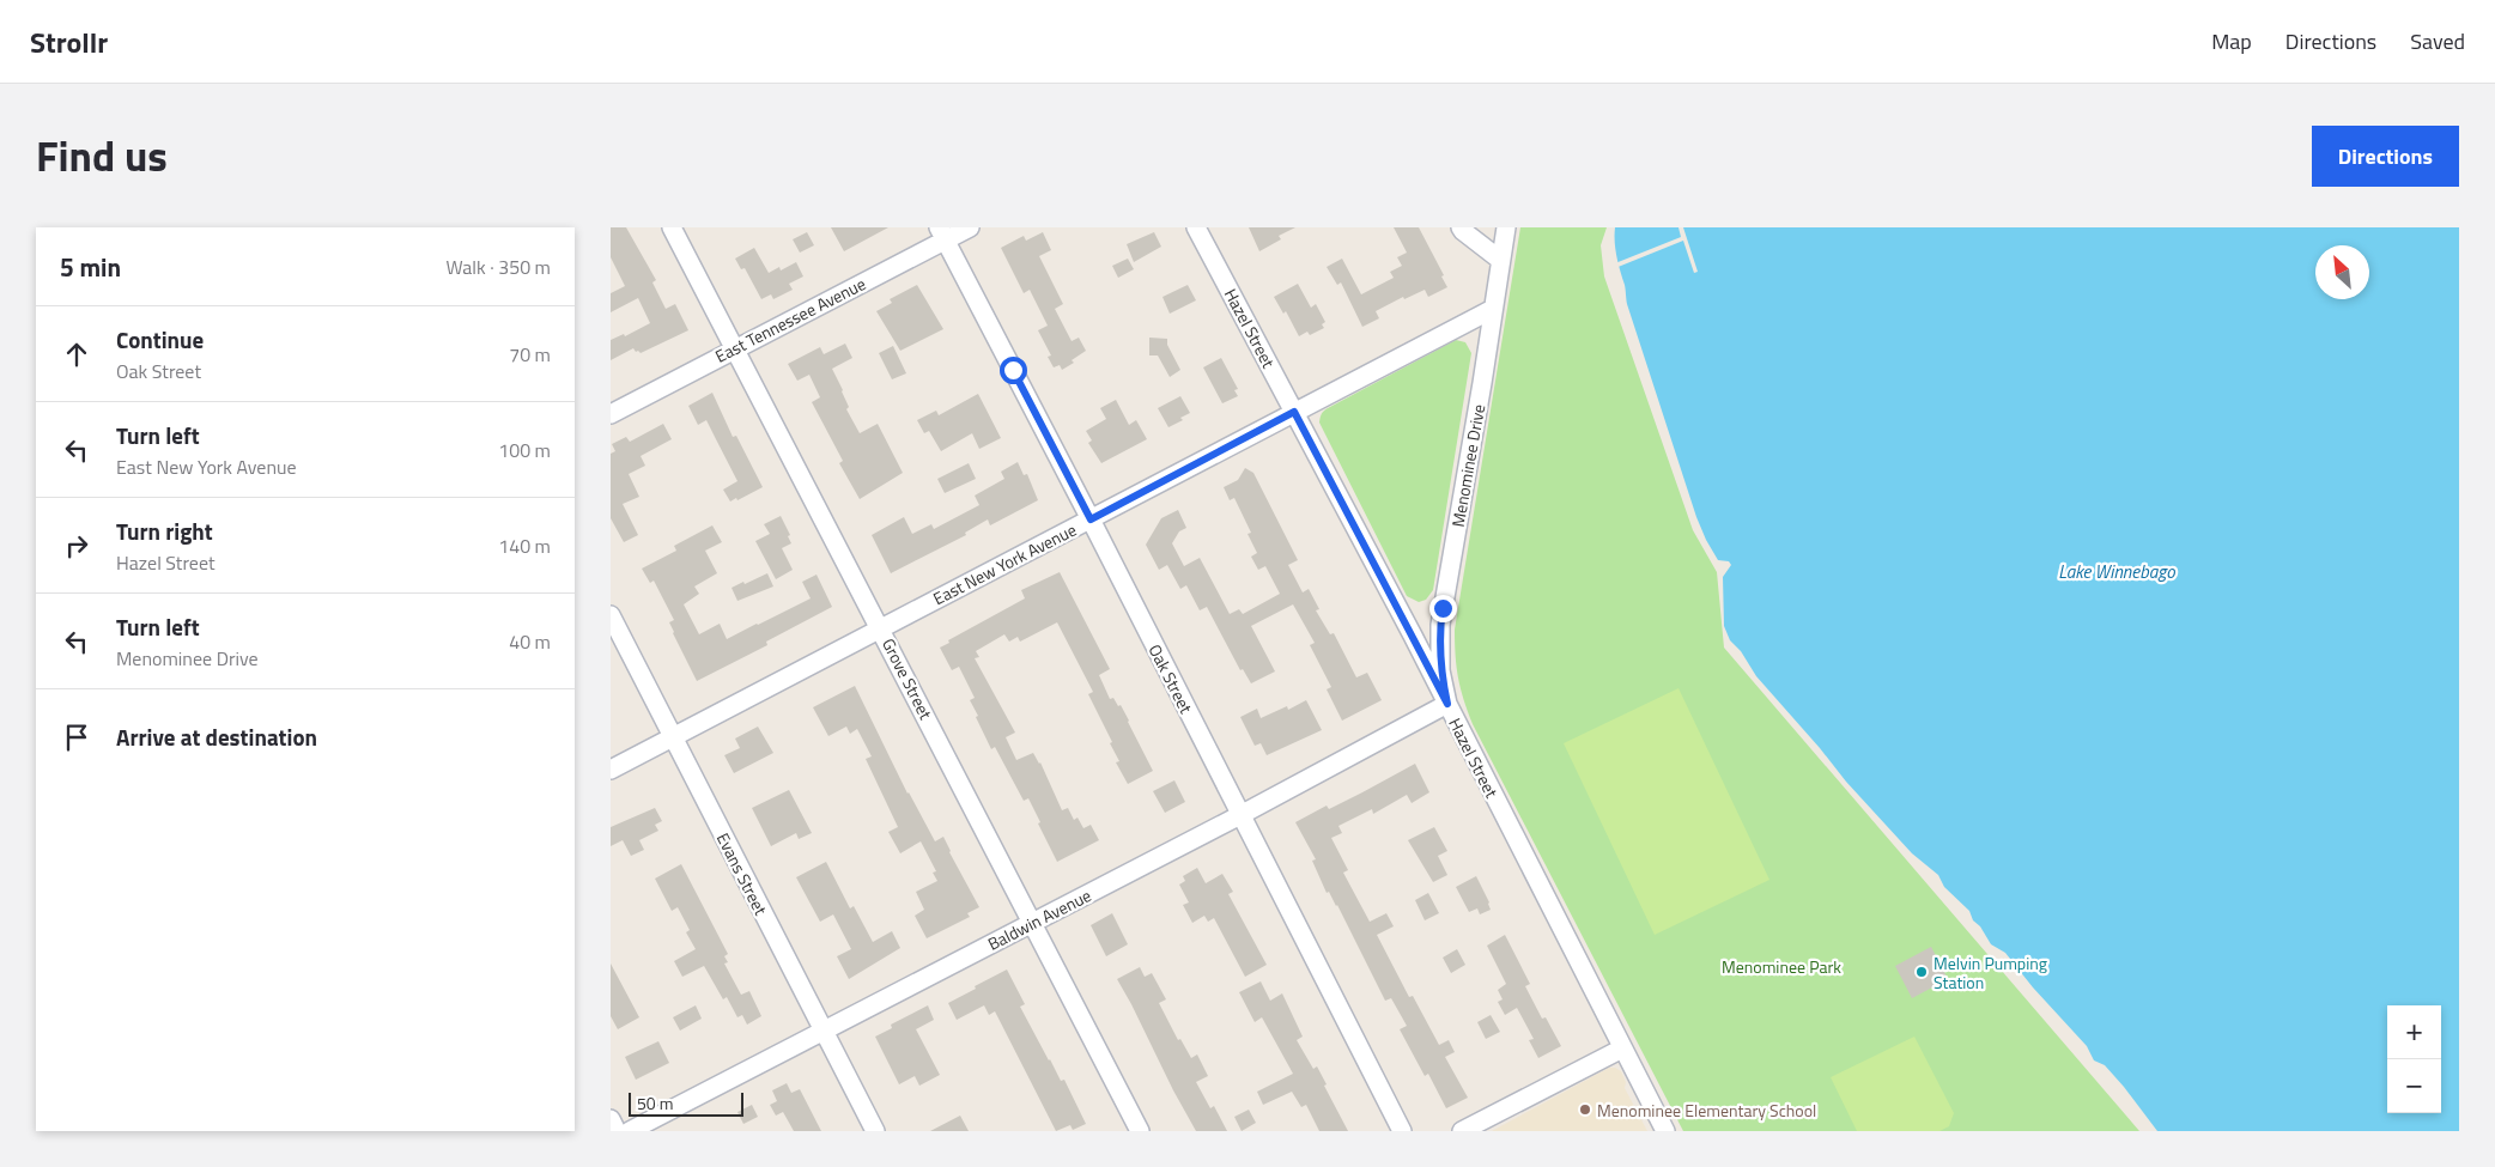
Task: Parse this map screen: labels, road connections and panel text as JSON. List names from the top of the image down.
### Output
{
  "streets": {
    "street": [
      "East Tennessee Avenue",
      "Hazel Street",
      "Menominee Drive",
      "East New York Avenue",
      "Grove Street",
      "Oak Street",
      "Evans Street",
      "Baldwin Avenue"
    ]
  },
  "crossings": [
    ["East Tennessee Avenue", "Grove Street"],
    ["East Tennessee Avenue", "Oak Street"],
    ["Hazel Street", "Menominee Drive"],
    ["Hazel Street", "East New York Avenue"],
    ["Hazel Street", "Baldwin Avenue"],
    ["Menominee Drive", "East New York Avenue"],
    ["Menominee Drive", "Baldwin Avenue"],
    ["East New York Avenue", "Grove Street"],
    ["East New York Avenue", "Oak Street"],
    ["East New York Avenue", "Evans Street"],
    ["Grove Street", "Baldwin Avenue"],
    ["Oak Street", "Baldwin Avenue"],
    ["Evans Street", "Baldwin Avenue"]
  ],
  "water": ["Lake Winnebago"],
  "parks": ["Menominee Park"],
  "places": ["Melvin Pumping Station", "Menominee Elementary School"],
  "scale_bar": "50 m",
  "north": "top left",
  "page": {
    "header": "Strollr",
    "nav": ["Map", "Directions", "Saved"],
    "title": "Find us",
    "buttons": "Directions",
    "heading": ["5 min", "Walk · 350 m"],
    "list": [
      ["Continue", "Oak Street", "70 m"],
      ["Turn left", "East New York Avenue", "100 m"],
      ["Turn right", "Hazel Street", "140 m"],
      ["Turn left", "Menominee Drive", "40 m"],
      "Arrive at destination"
    ],
    "map_buttons": ["+", "−"],
    "scale": "50 m"
  }
}
